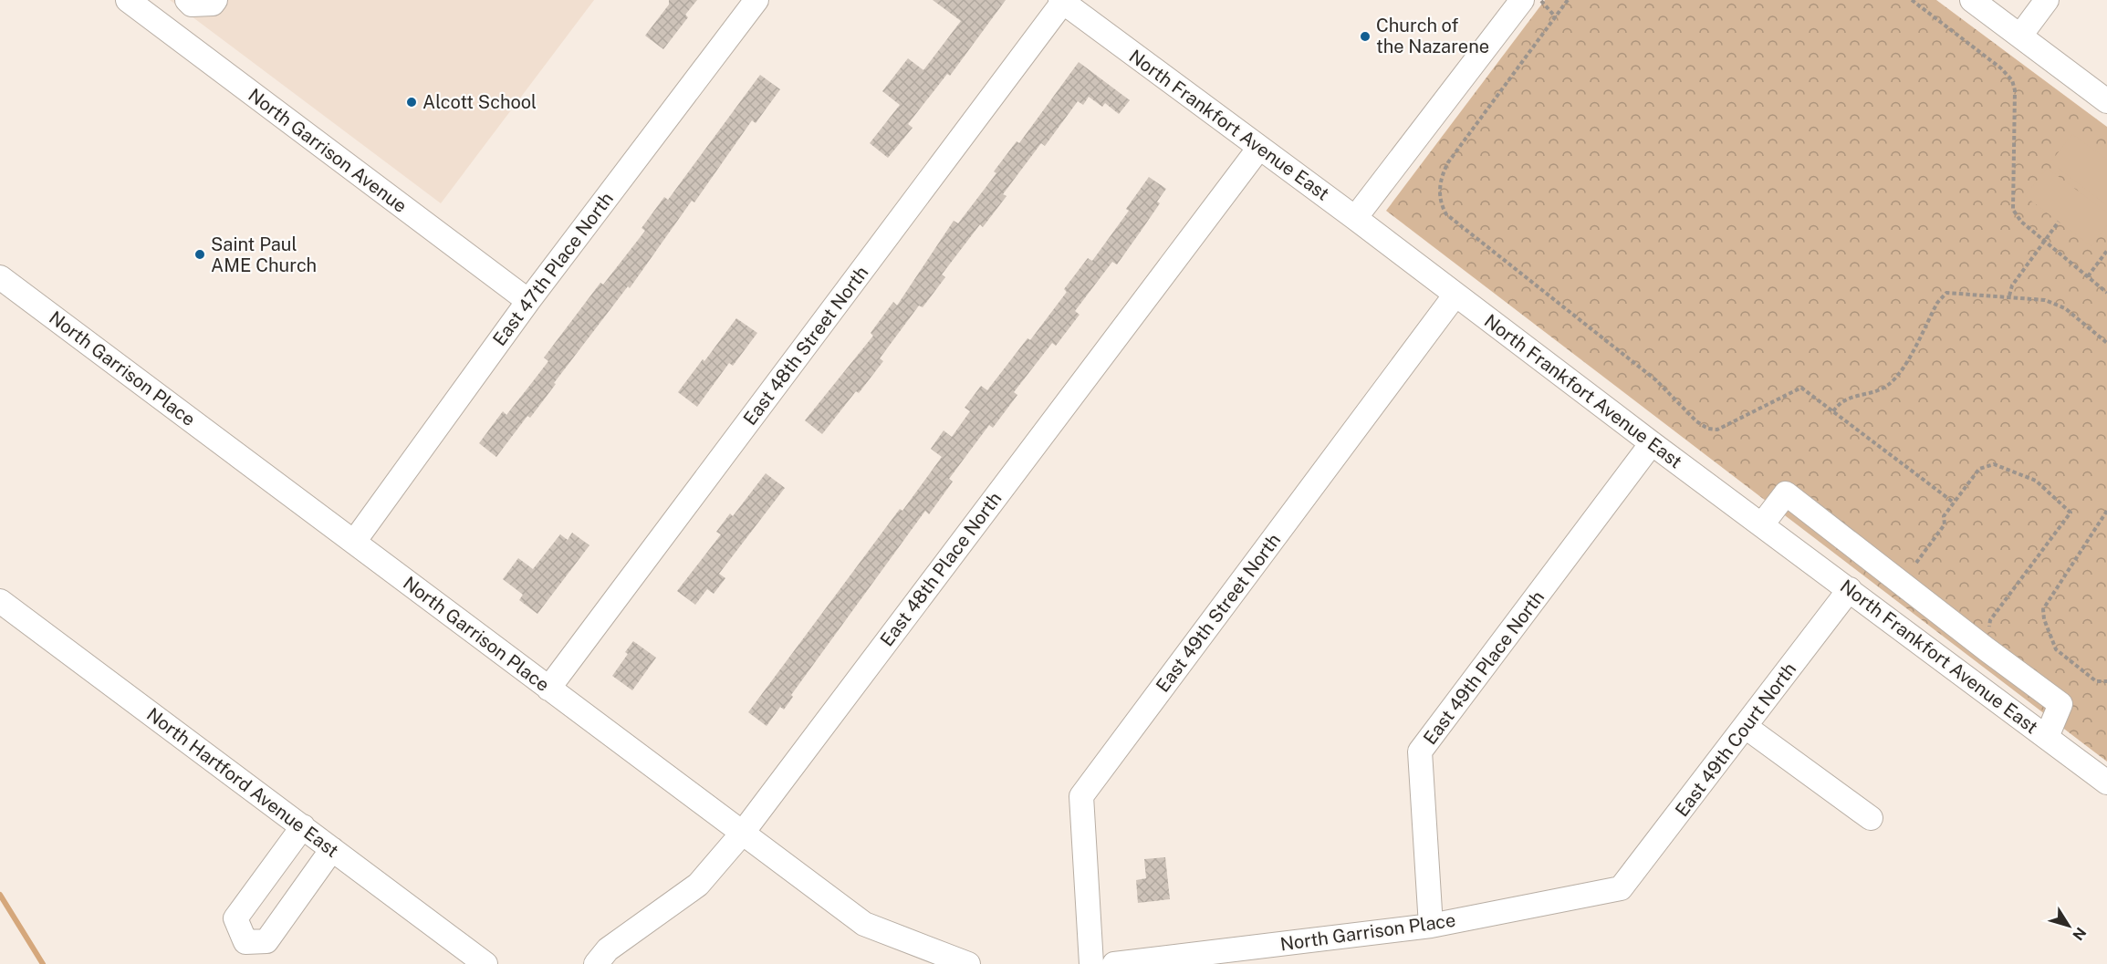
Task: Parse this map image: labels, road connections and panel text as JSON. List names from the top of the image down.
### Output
{
  "streets": {
    "street": [
      "North Frankfort Avenue East",
      "North Garrison Avenue",
      "East 47th Place North",
      "East 48th Street North",
      "North Garrison Place",
      "East 48th Place North",
      "East 49th Street North",
      "East 49th Place North",
      "East 49th Court North",
      "North Hartford Avenue East"
    ]
  },
  "crossings": [
    ["North Frankfort Avenue East", "East 48th Street North"],
    ["North Frankfort Avenue East", "East 48th Place North"],
    ["North Frankfort Avenue East", "East 49th Street North"],
    ["North Frankfort Avenue East", "East 49th Place North"],
    ["North Frankfort Avenue East", "East 49th Court North"],
    ["North Garrison Avenue", "East 47th Place North"],
    ["East 47th Place North", "North Garrison Place"],
    ["East 48th Street North", "North Garrison Place"],
    ["North Garrison Place", "East 48th Place North"],
    ["North Garrison Place", "East 49th Place North"],
    ["North Garrison Place", "East 49th Court North"]
  ],
  "places": ["Church of the Nazarene", "Alcott School", "Saint Paul AME Church"],
  "north": "bottom right"
}
